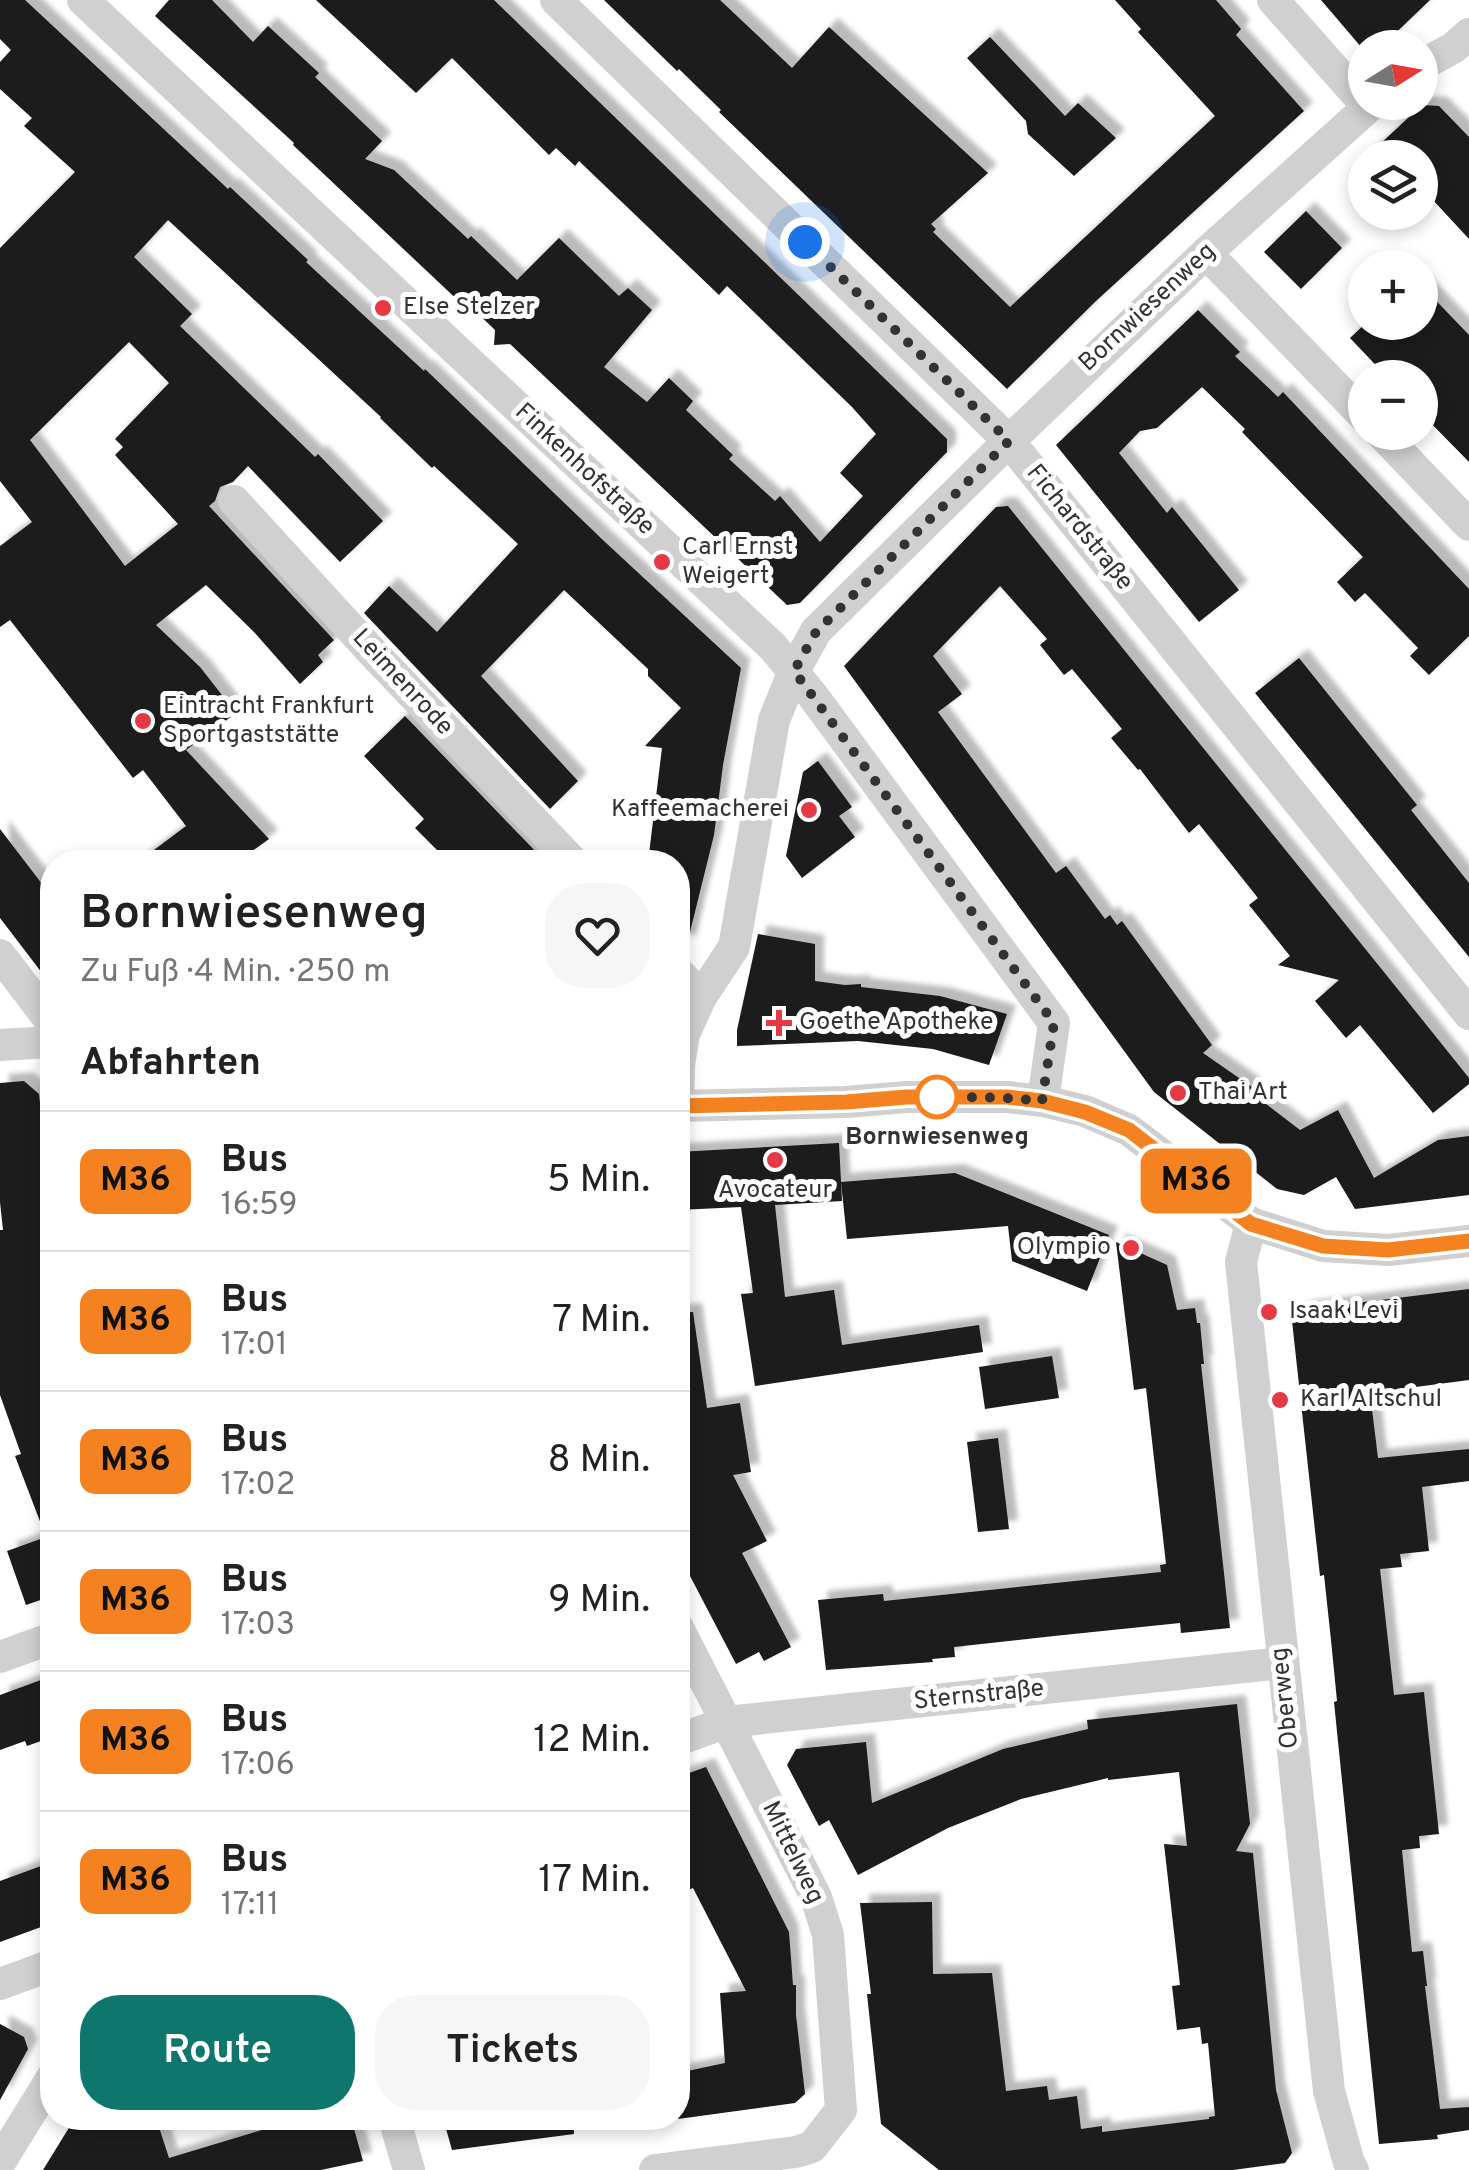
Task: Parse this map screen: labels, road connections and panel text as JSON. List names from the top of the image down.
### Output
{
  "streets": {
    "street": [
      "Bornwiesenweg",
      "Finkenhofstraße",
      "Fichardstraße",
      "Leimenrode",
      "Sternstraße",
      "Oberweg",
      "Mittelweg"
    ]
  },
  "crossings": [
    ["Bornwiesenweg", "Finkenhofstraße"],
    ["Bornwiesenweg", "Fichardstraße"],
    ["Sternstraße", "Oberweg"],
    ["Sternstraße", "Mittelweg"]
  ],
  "places": {
    "other": [
      "Else Stelzer",
      "Carl Ernst Weigert",
      "Eintracht Frankfurt Sportgaststätte",
      "Kaffeemacherei",
      "Thai Art",
      "Bornwiesenweg",
      "Avocateur",
      "Olympio",
      "Isaak Levi",
      "Karl Altschul"
    ],
    "health": ["Goethe Apotheke"]
  },
  "lines": ["bus line M36"],
  "north": "right",
  "page": {
    "on_map": "M36",
    "map_buttons": ["+", "−"],
    "heading": [
      ["Bornwiesenweg", "Zu Fuß · 4 Min. · 250 m"],
      "Abfahrten"
    ],
    "list": [
      {
        "mark": "M36",
        "name": "Bus",
        "note": "16:59",
        "value": "5 Min."
      },
      {
        "mark": "M36",
        "name": "Bus",
        "note": "17:01",
        "value": "7 Min."
      },
      {
        "mark": "M36",
        "name": "Bus",
        "note": "17:02",
        "value": "8 Min."
      },
      {
        "mark": "M36",
        "name": "Bus",
        "note": "17:03",
        "value": "9 Min."
      },
      {
        "mark": "M36",
        "name": "Bus",
        "note": "17:06",
        "value": "12 Min."
      },
      {
        "mark": "M36",
        "name": "Bus",
        "note": "17:11",
        "value": "17 Min."
      }
    ],
    "buttons": ["Route", "Tickets"]
  }
}
